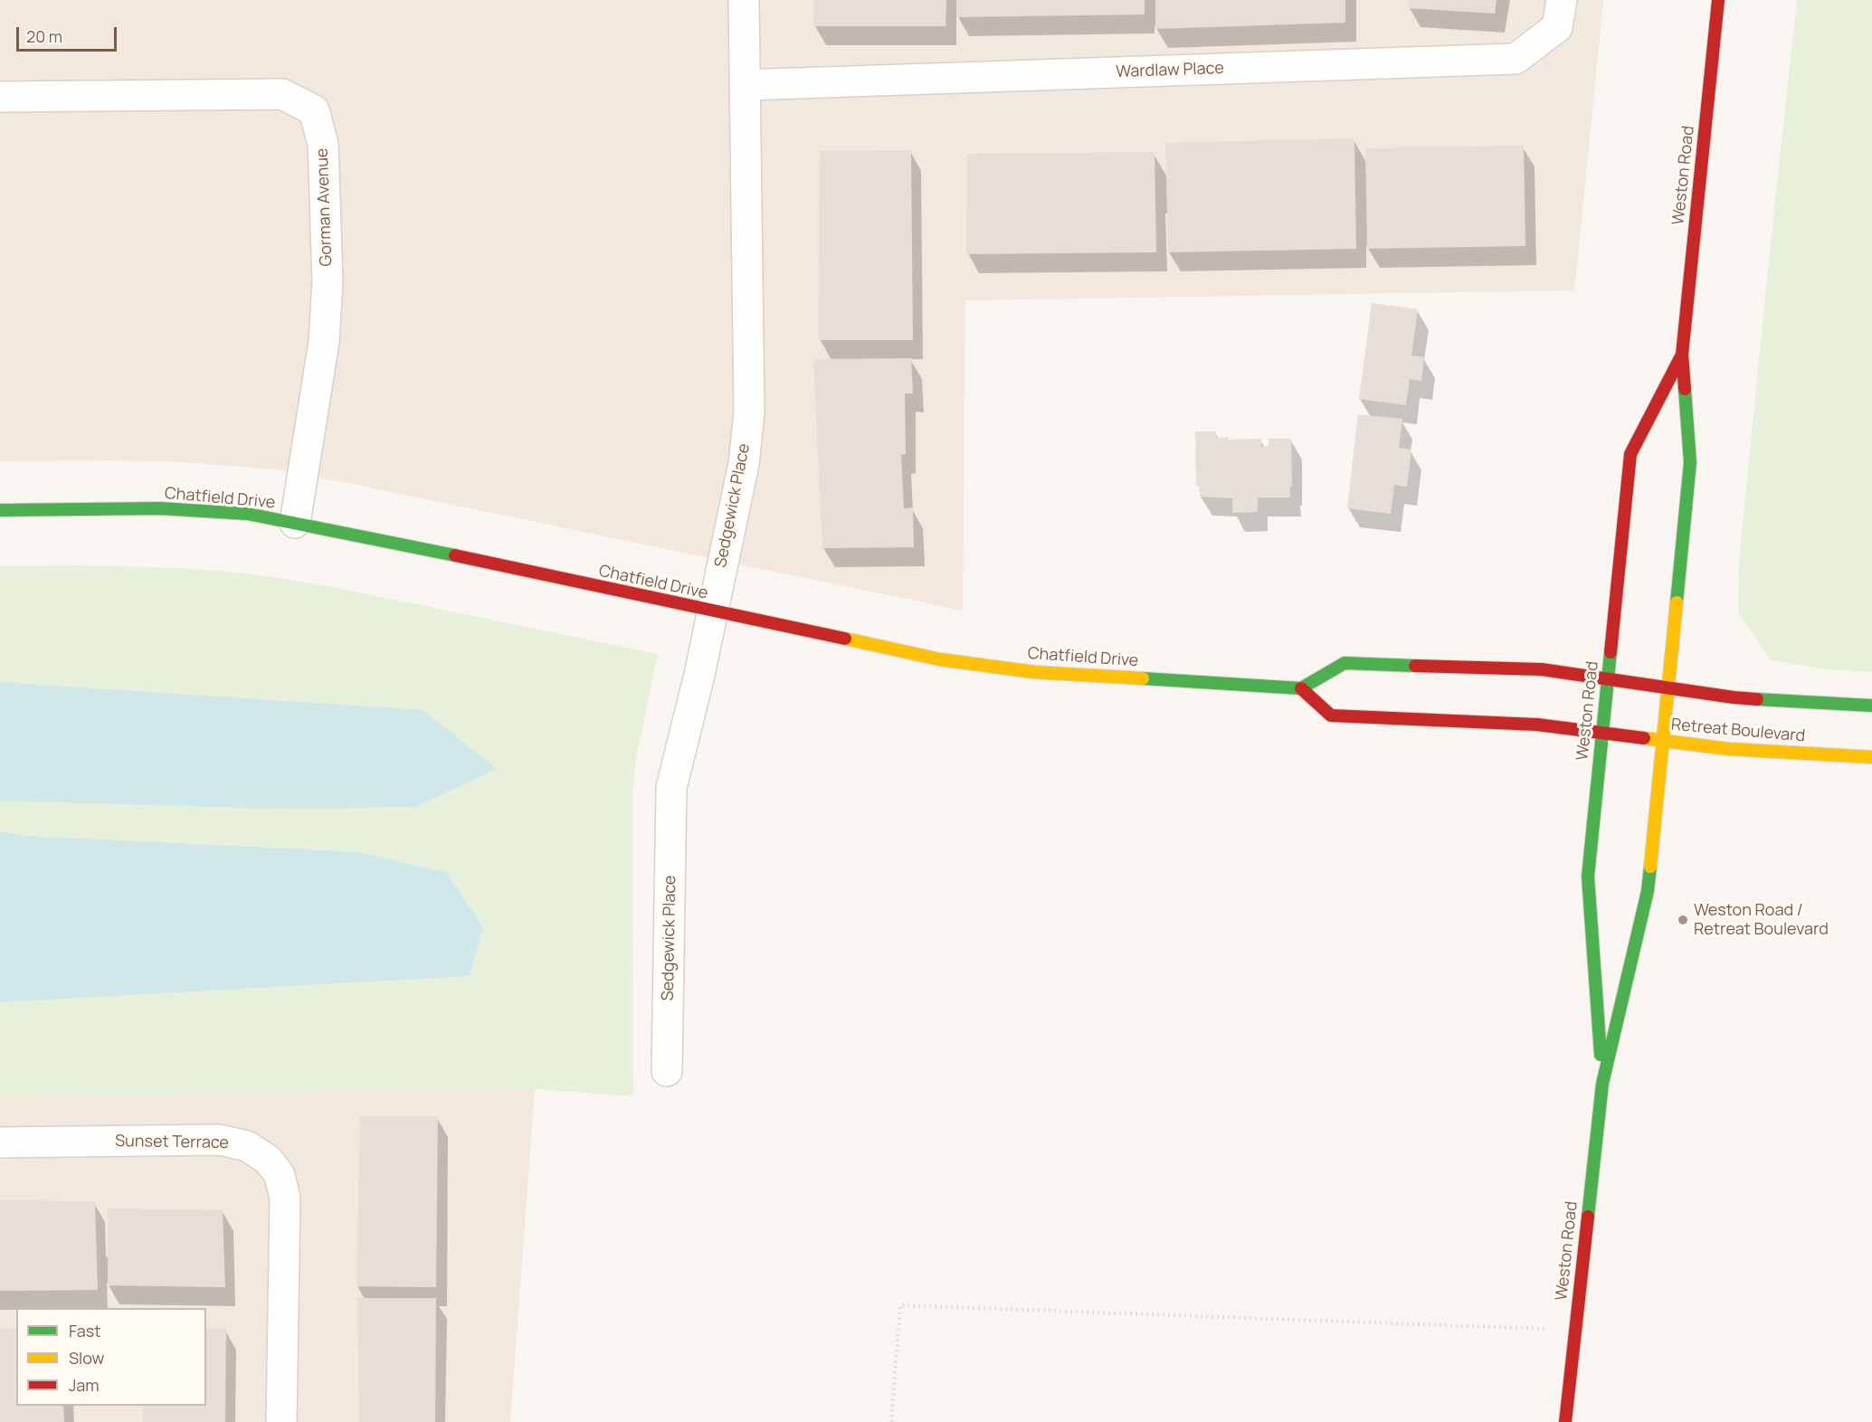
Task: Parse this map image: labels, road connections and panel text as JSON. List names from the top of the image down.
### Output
{
  "streets": {
    "street": [
      "Wardlaw Place",
      "Weston Road",
      "Gorman Avenue",
      "Chatfield Drive",
      "Sedgewick Place",
      "Retreat Boulevard",
      "Sunset Terrace"
    ]
  },
  "crossings": [
    ["Wardlaw Place", "Sedgewick Place"],
    ["Weston Road", "Retreat Boulevard"],
    ["Gorman Avenue", "Chatfield Drive"],
    ["Chatfield Drive", "Sedgewick Place"]
  ],
  "places": ["Weston Road / Retreat Boulevard"],
  "legend": ["Fast", "Slow", "Jam"],
  "scale_bar": "20 m"
}
